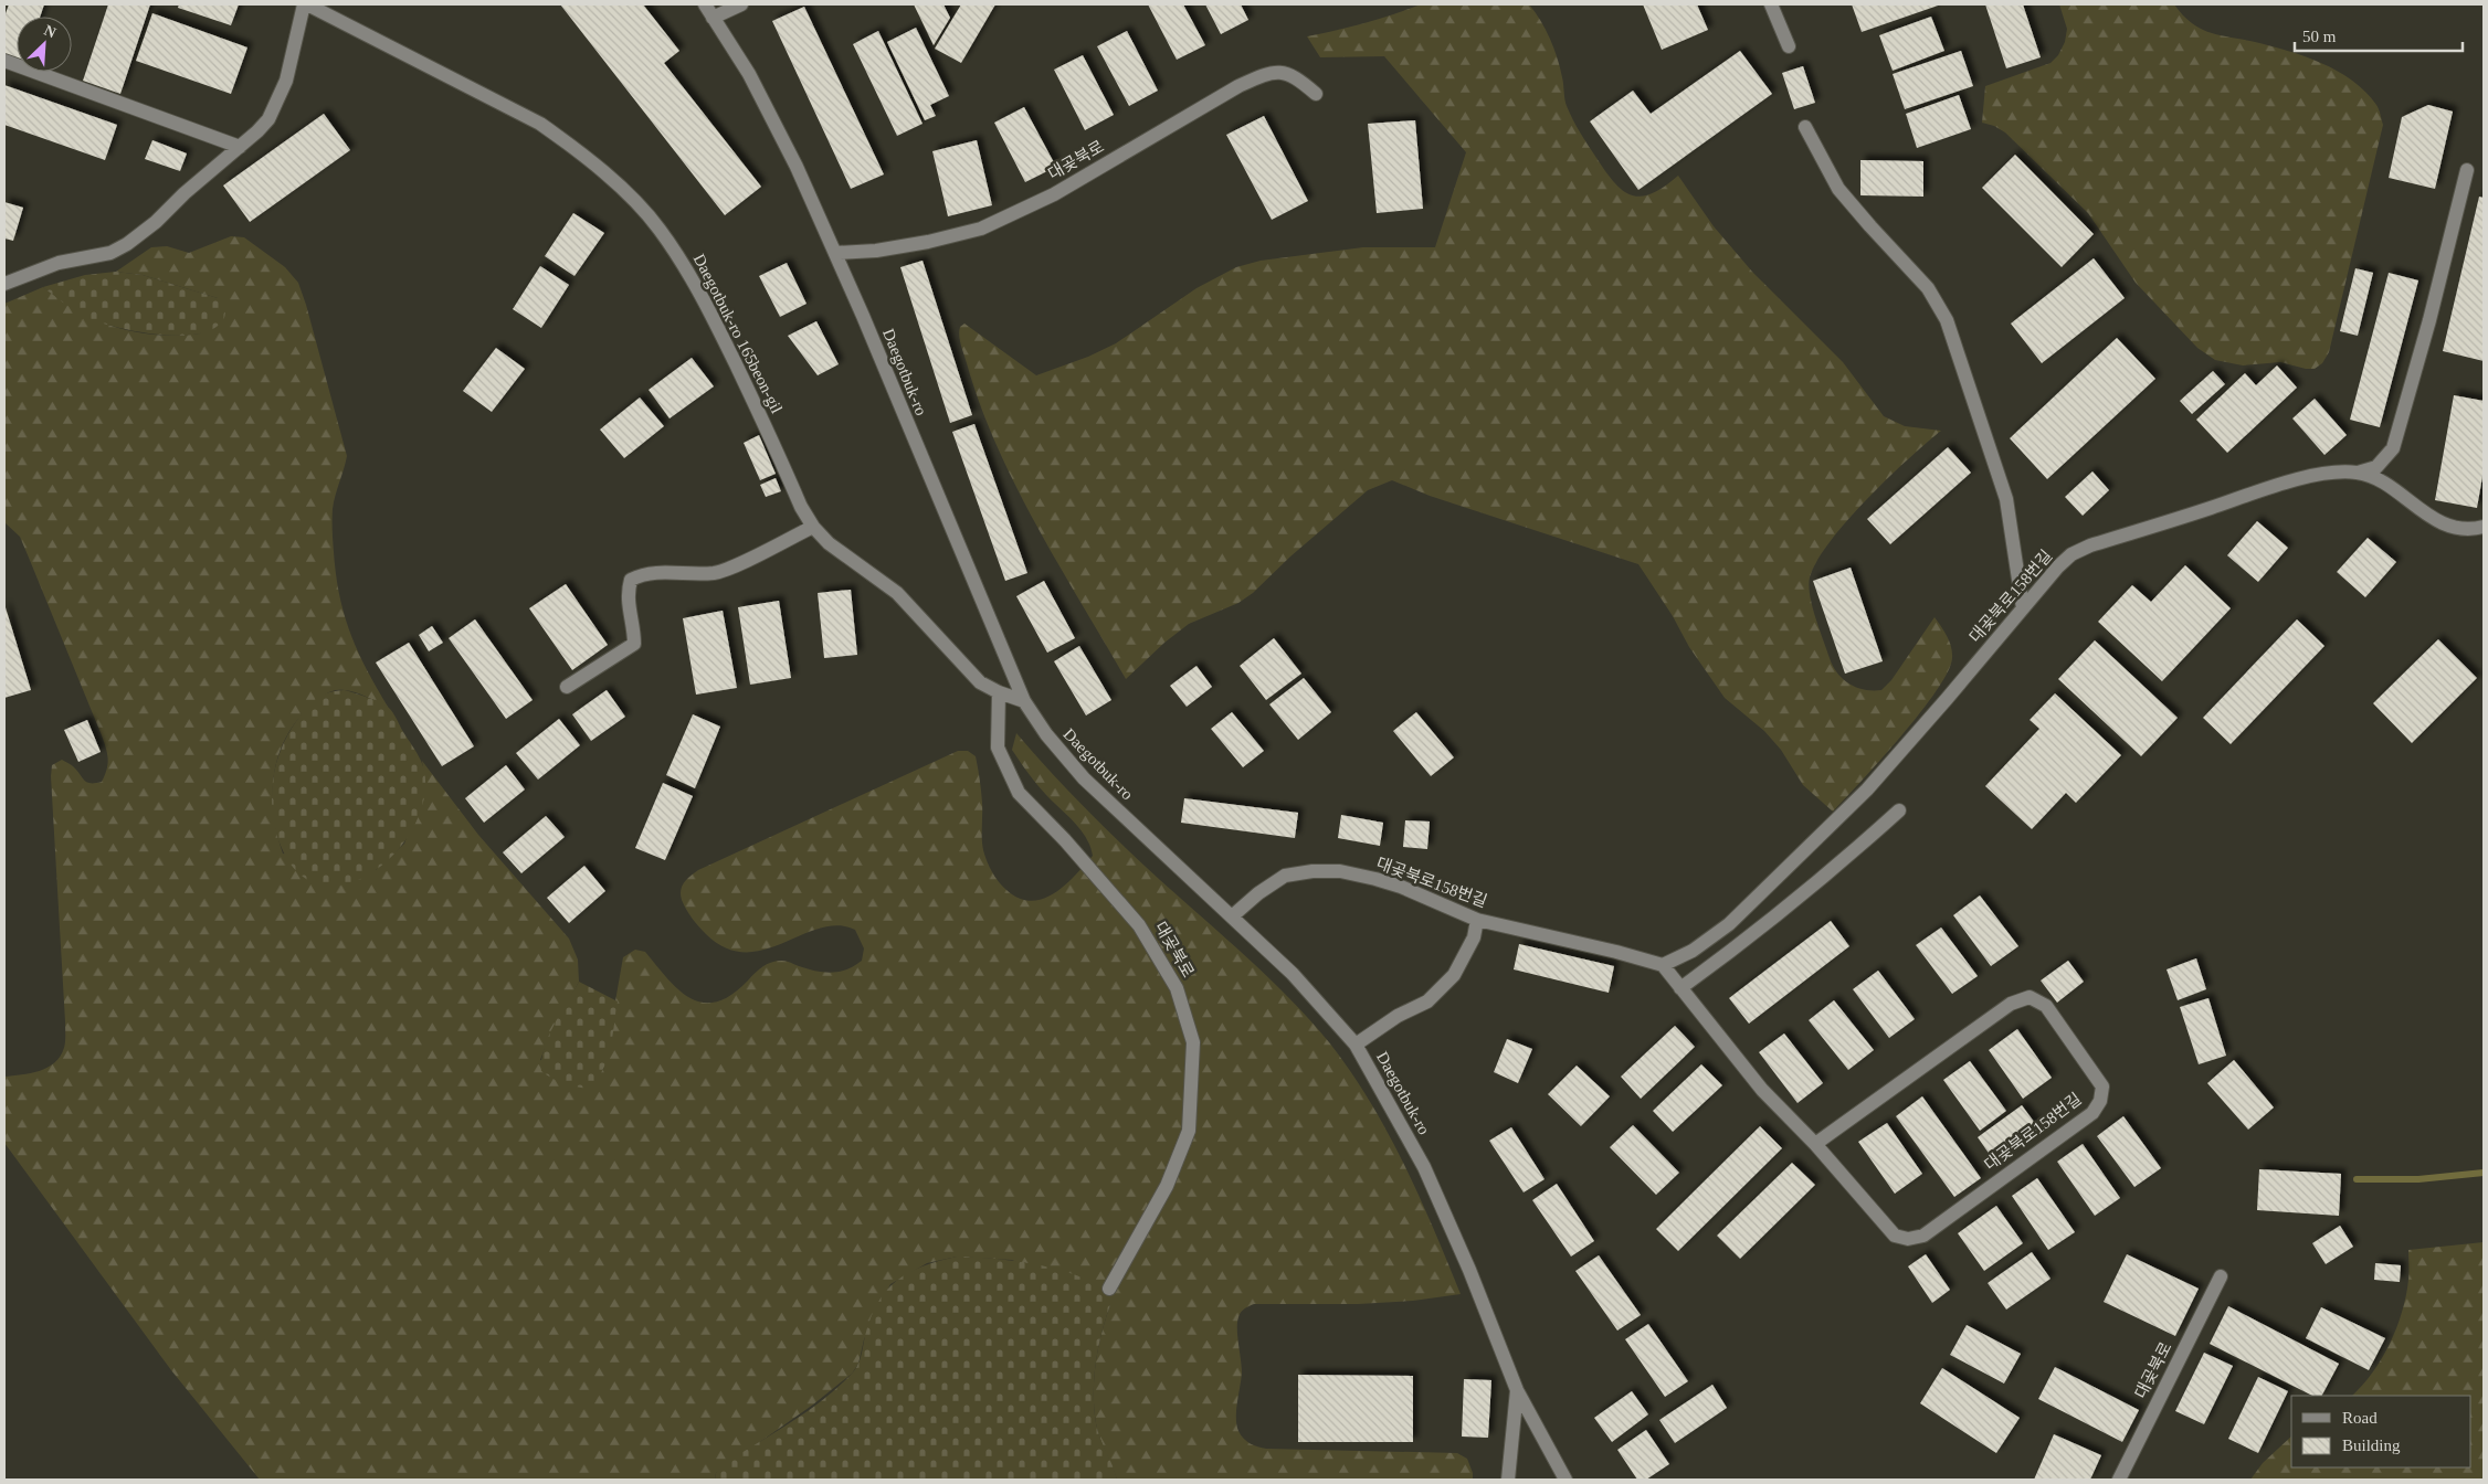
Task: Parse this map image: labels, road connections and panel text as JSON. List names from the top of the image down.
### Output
{
  "streets": {
    "street": [
      "대곶북로",
      "Daegotbuk-ro 165beon-gil",
      "Daegotbuk-ro",
      "대곶북로158번길"
    ]
  },
  "crossings": [
    ["대곶북로", "Daegotbuk-ro 165beon-gil"],
    ["대곶북로", "Daegotbuk-ro"],
    ["Daegotbuk-ro 165beon-gil", "Daegotbuk-ro"],
    ["Daegotbuk-ro", "대곶북로158번길"]
  ],
  "legend": ["Road", "Building"],
  "scale_bar": "50 m",
  "north": "top right"
}
